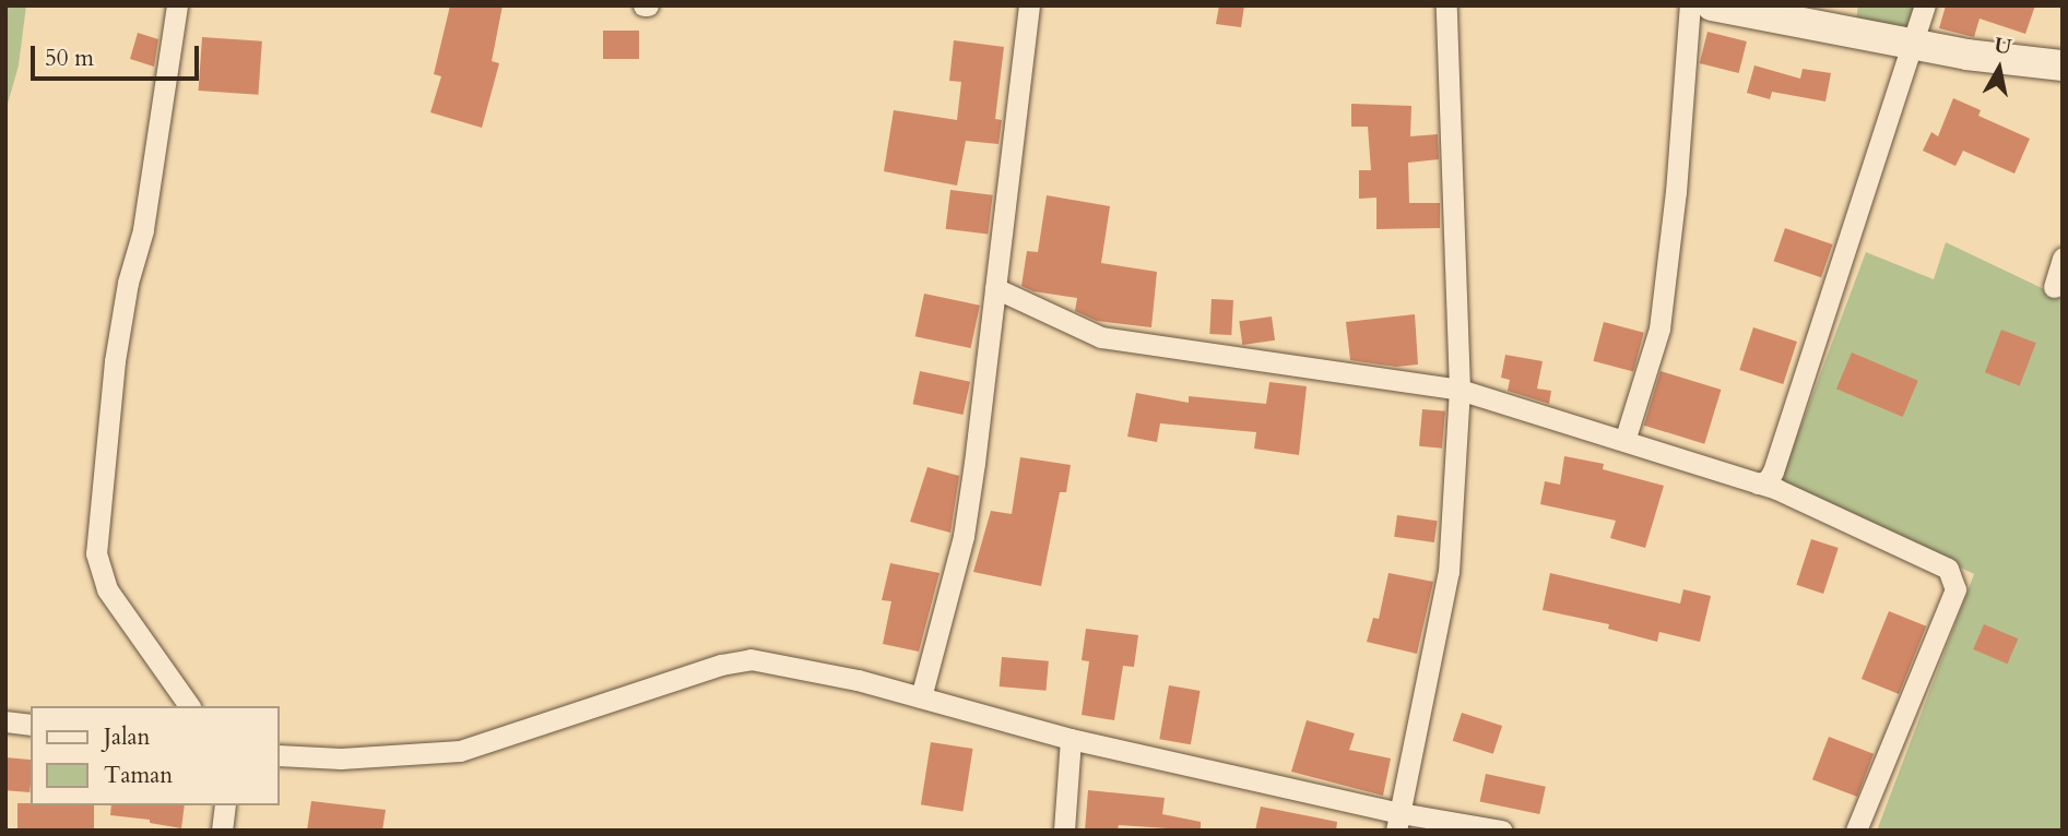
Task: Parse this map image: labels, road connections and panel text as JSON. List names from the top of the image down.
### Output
{
  "legend": ["Jalan", "Taman"],
  "scale_bar": "50 m",
  "north": "top"
}
